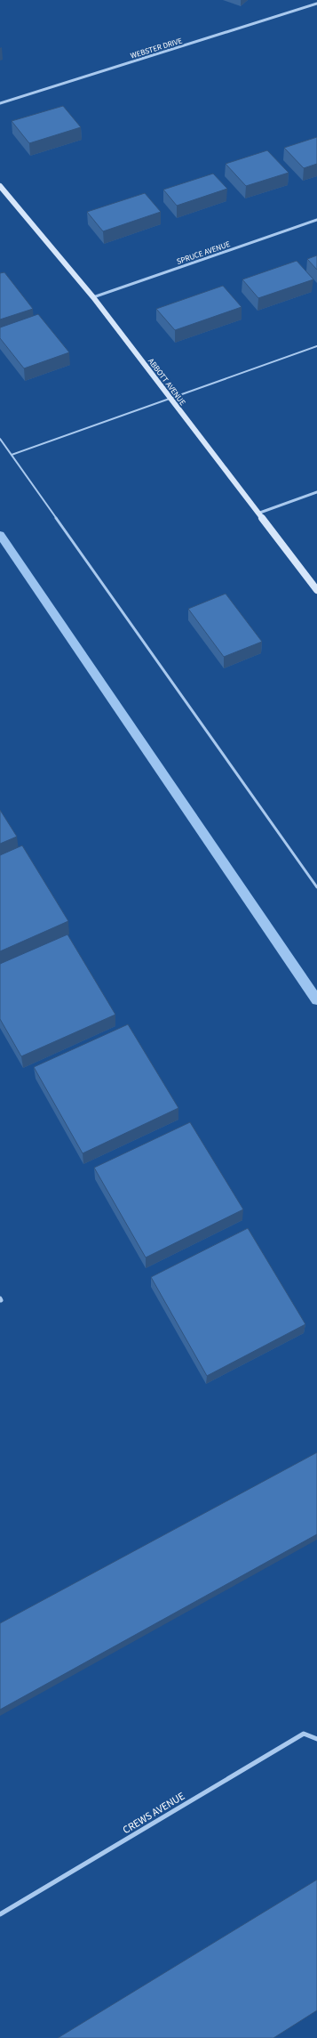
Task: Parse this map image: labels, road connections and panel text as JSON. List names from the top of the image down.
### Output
{
  "streets": {
    "street": [
      "WEBSTER DRIVE",
      "SPRUCE AVENUE",
      "ABBOTT AVENUE",
      "CREWS AVENUE"
    ]
  },
  "crossings": [
    ["SPRUCE AVENUE", "ABBOTT AVENUE"]
  ]
}
